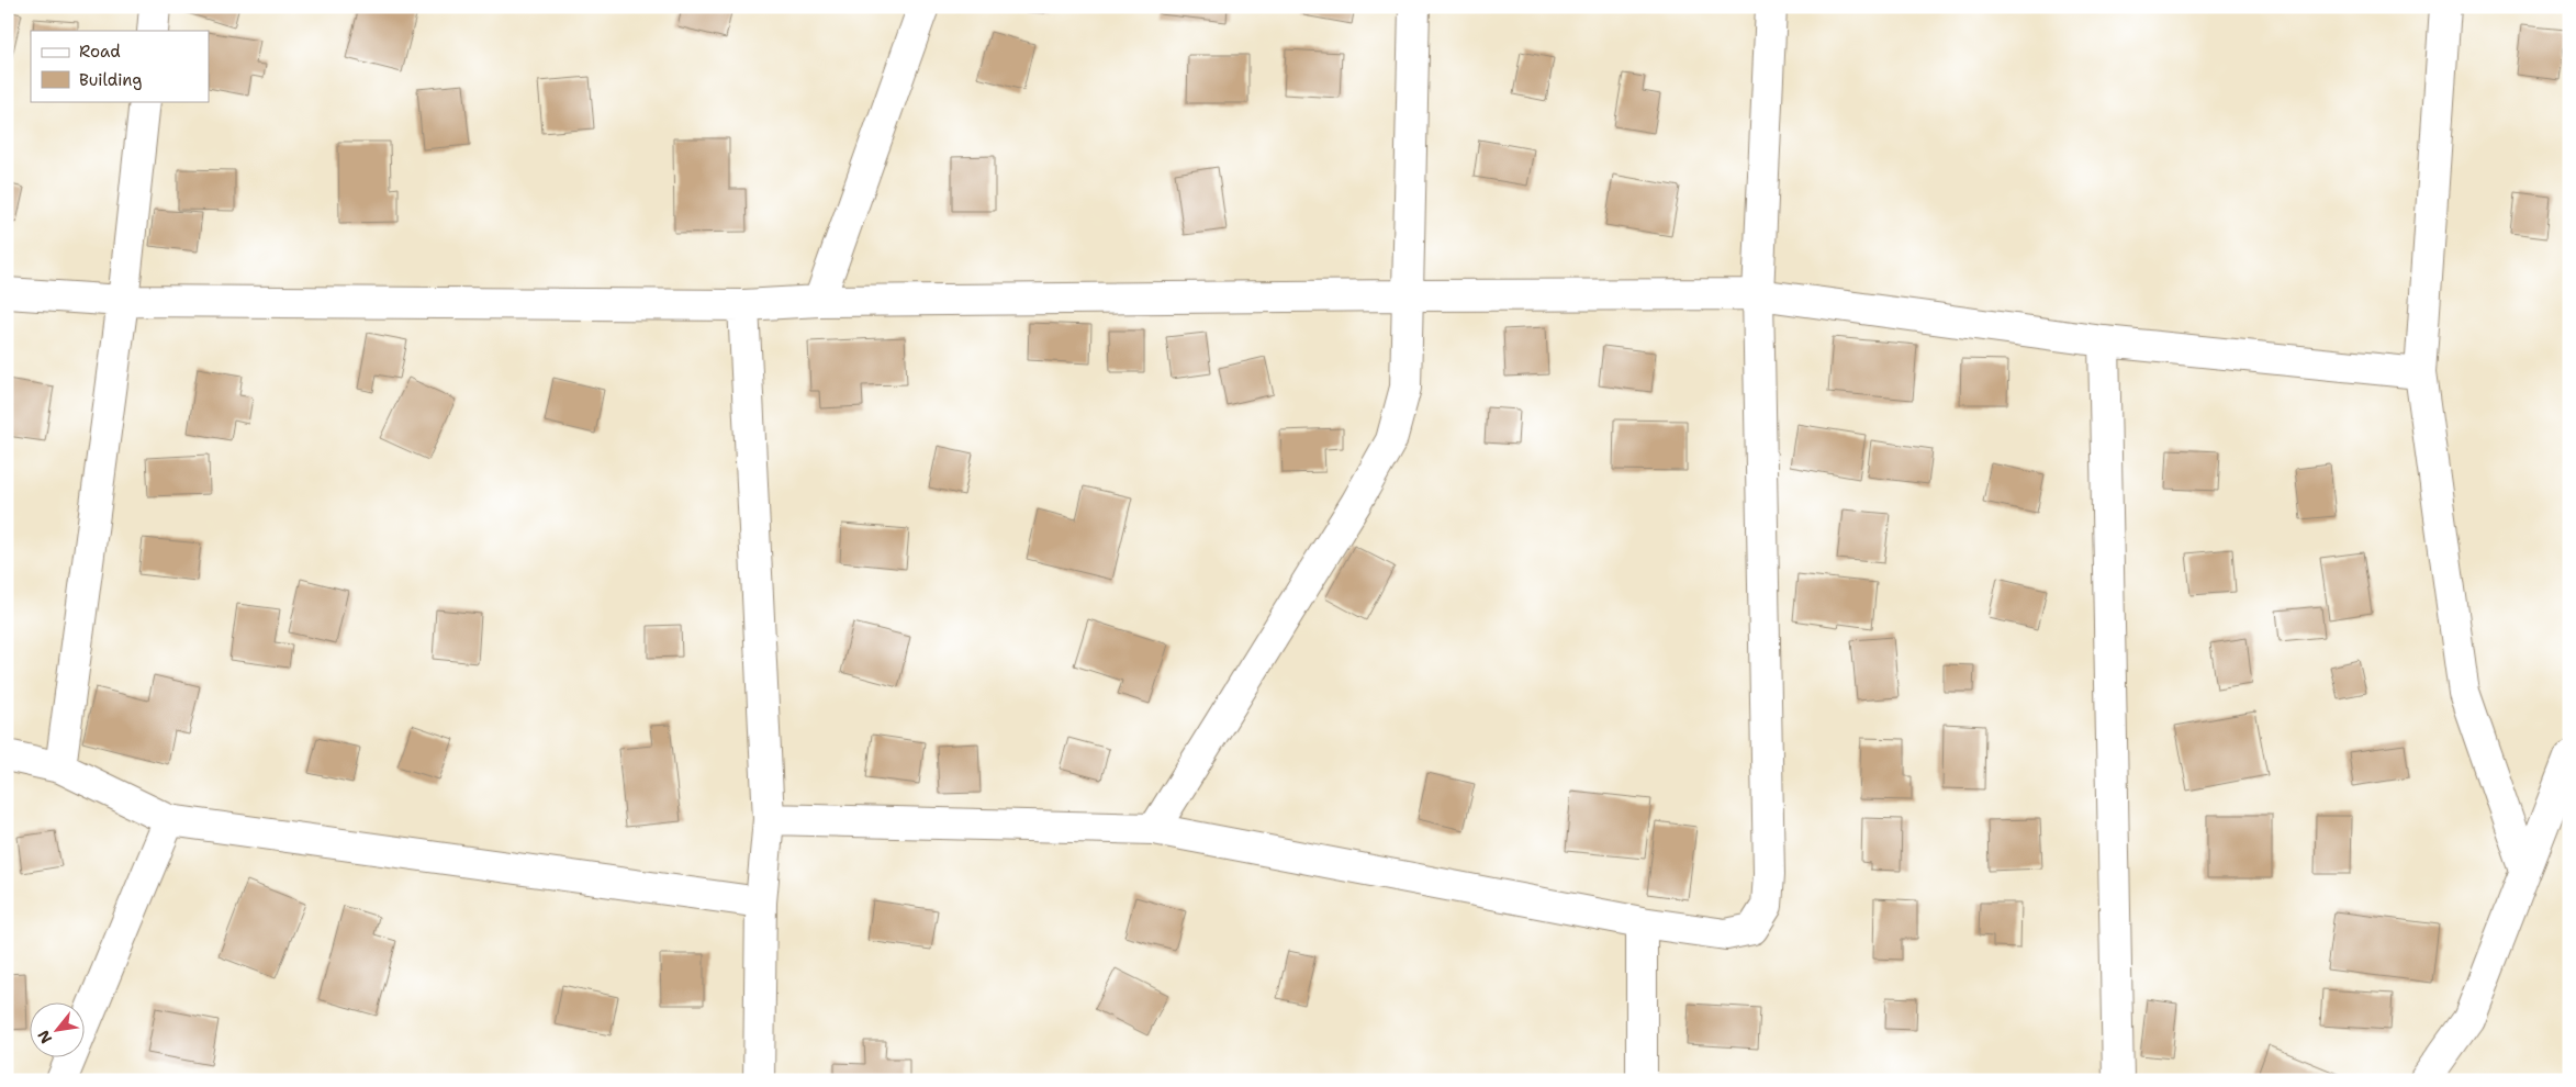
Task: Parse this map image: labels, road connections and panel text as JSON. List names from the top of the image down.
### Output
{
  "legend": ["Road", "Building"],
  "north": "bottom left"
}
